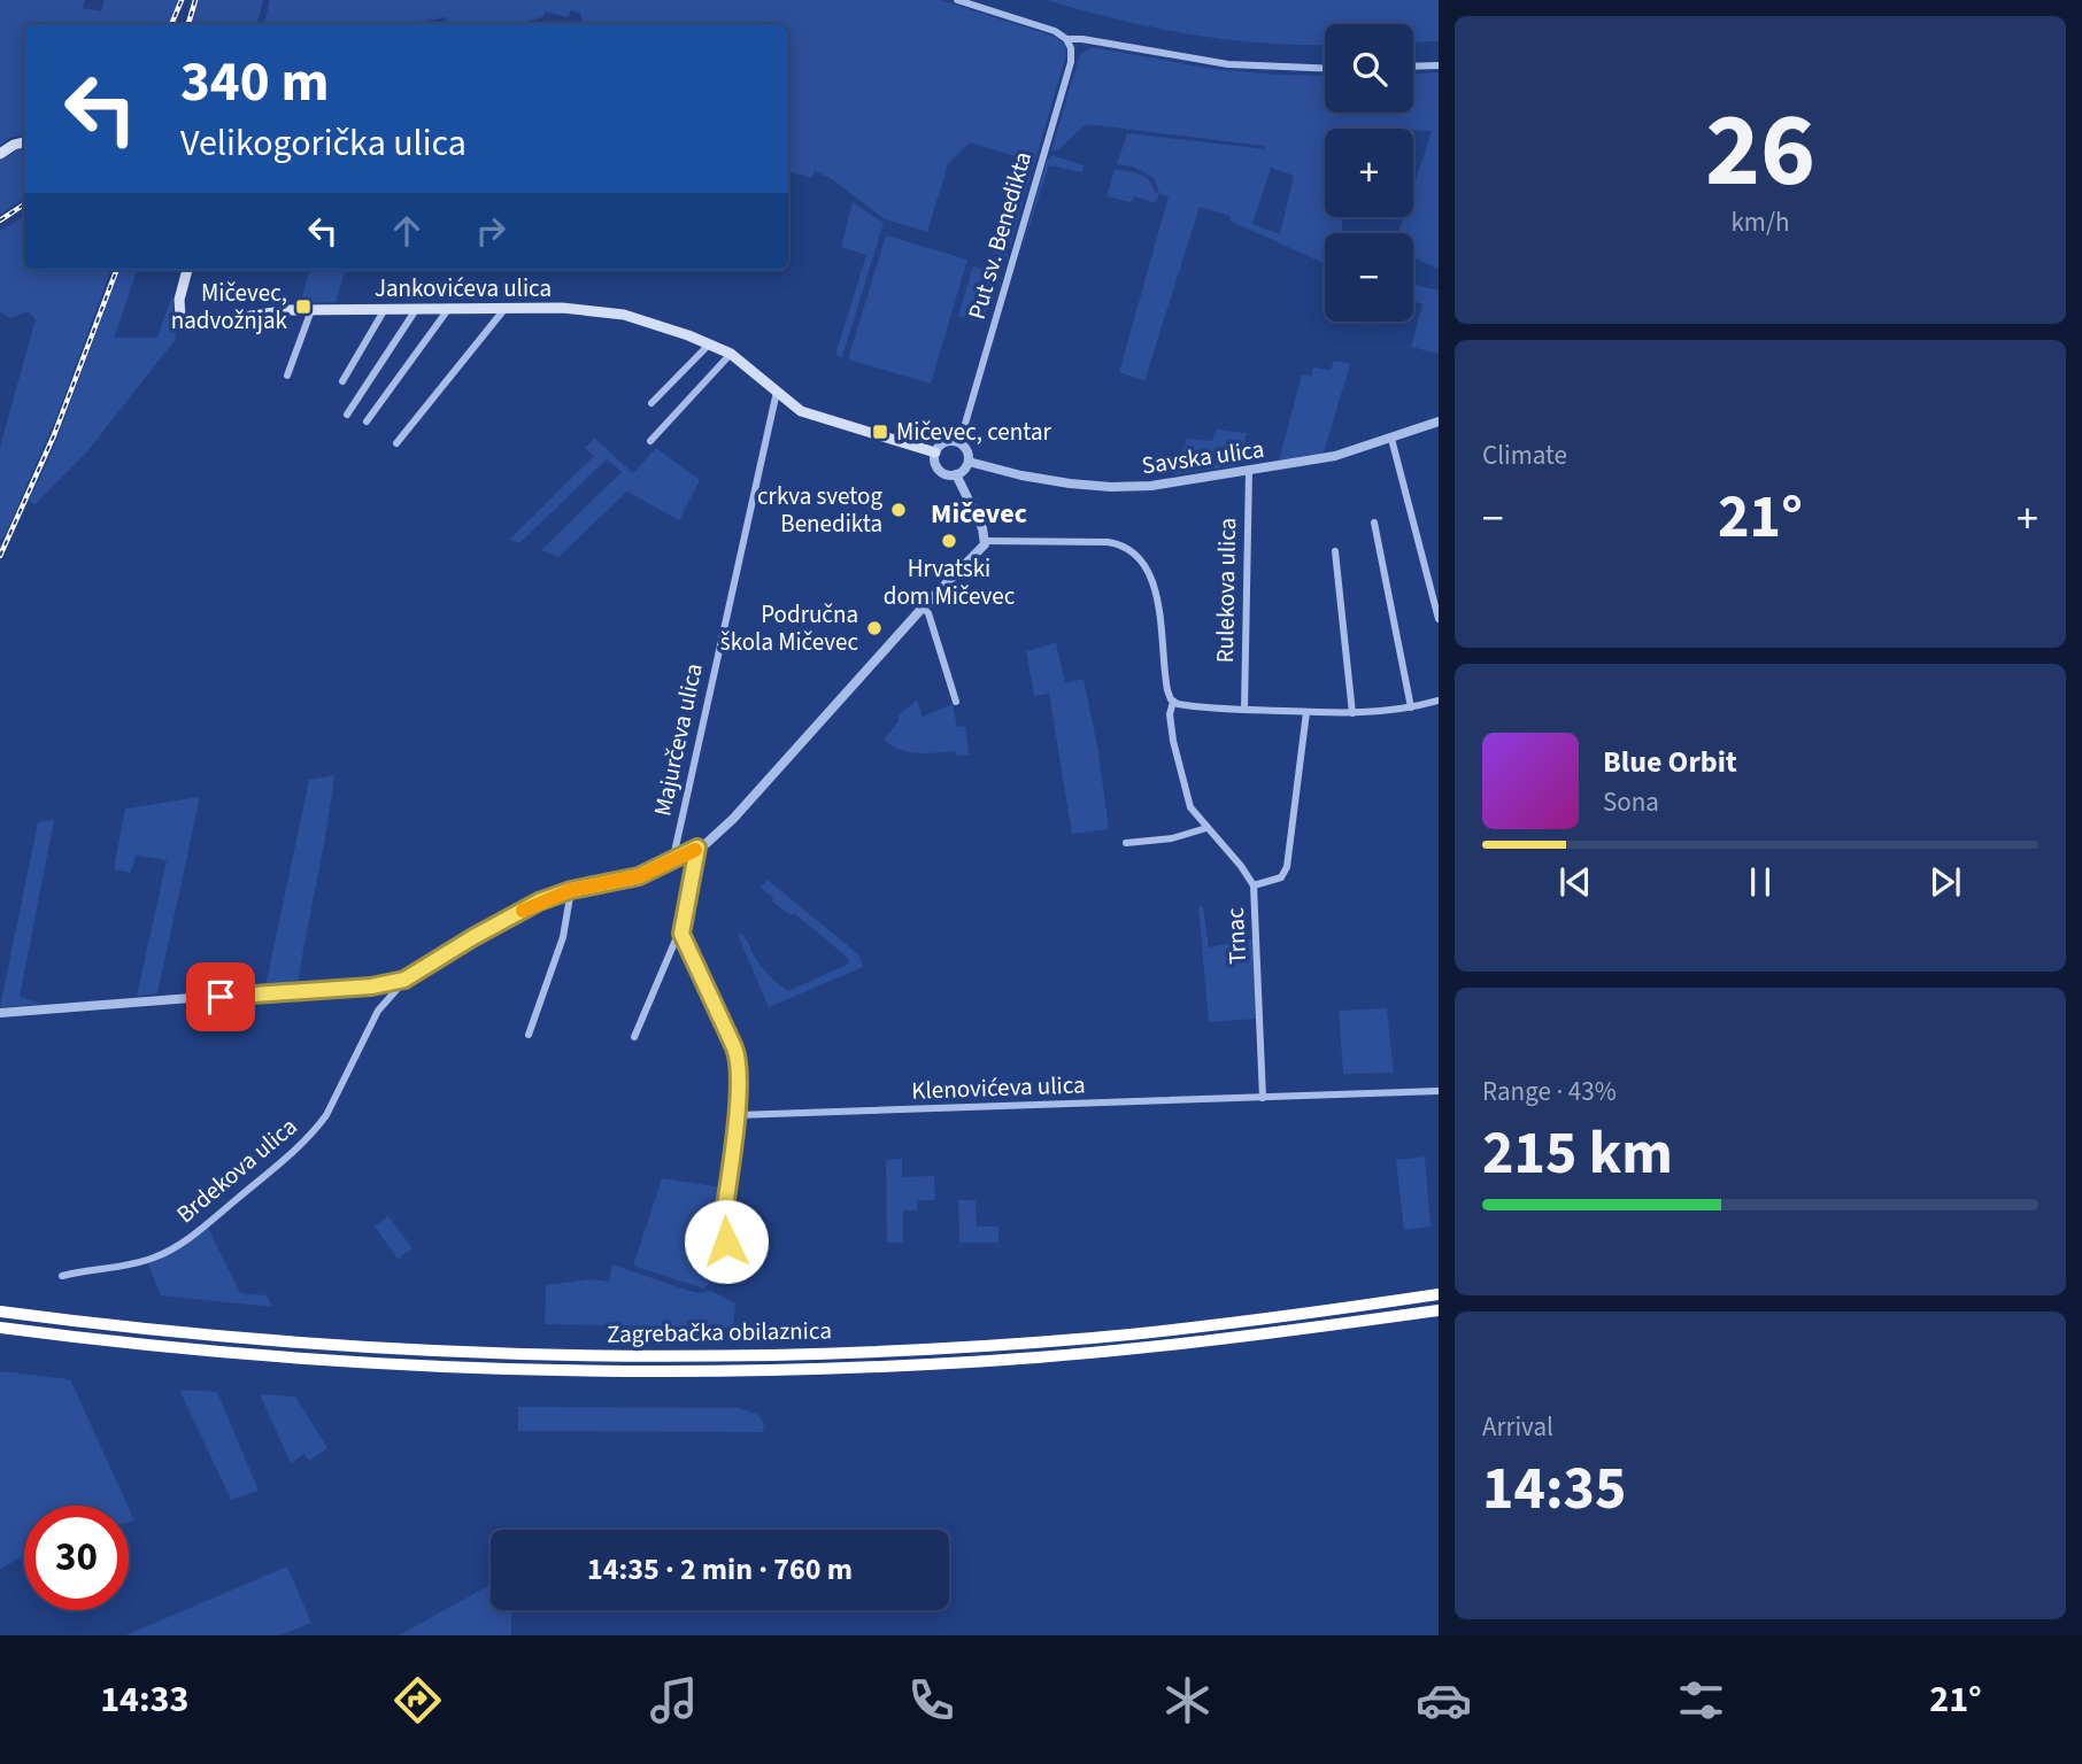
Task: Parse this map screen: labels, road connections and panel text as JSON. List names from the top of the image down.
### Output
{
  "streets": {
    "highway": ["Zagrebačka obilaznica"],
    "main road": ["Jankovićeva ulica"],
    "street": [
      "Put sv. Benedikta",
      "Savska ulica",
      "Rulekova ulica",
      "Majurčeva ulica",
      "Trnac",
      "Klenovićeva ulica",
      "Brdekova ulica"
    ]
  },
  "crossings": [
    ["Put sv. Benedikta", "Jankovićeva ulica"],
    ["Put sv. Benedikta", "Savska ulica"],
    ["Jankovićeva ulica", "Savska ulica"],
    ["Jankovićeva ulica", "Majurčeva ulica"],
    ["Savska ulica", "Rulekova ulica"],
    ["Trnac", "Klenovićeva ulica"]
  ],
  "districts": ["Mičevec"],
  "places": {
    "transit": ["Mičevec, nadvožnjak", "Mičevec, centar"],
    "other": ["crkva svetog Benedikta", "Hrvatski dom Mičevec", "Područna škola Mičevec"]
  },
  "page": {
    "tile": [
      ["26", "km/h"],
      "Climate",
      ["Range · 43%", "215 km"],
      ["Arrival", "14:35"]
    ],
    "map_buttons": ["+", "−"],
    "turn": ["340 m", "Velikogorička ulica"],
    "heat": ["−", "21°", "+"],
    "song": ["Blue Orbit", "Sona"],
    "limit": "30",
    "trip": "14:35 · 2 min · 760 m",
    "tabs": ["14:33", "21°"]
  }
}
